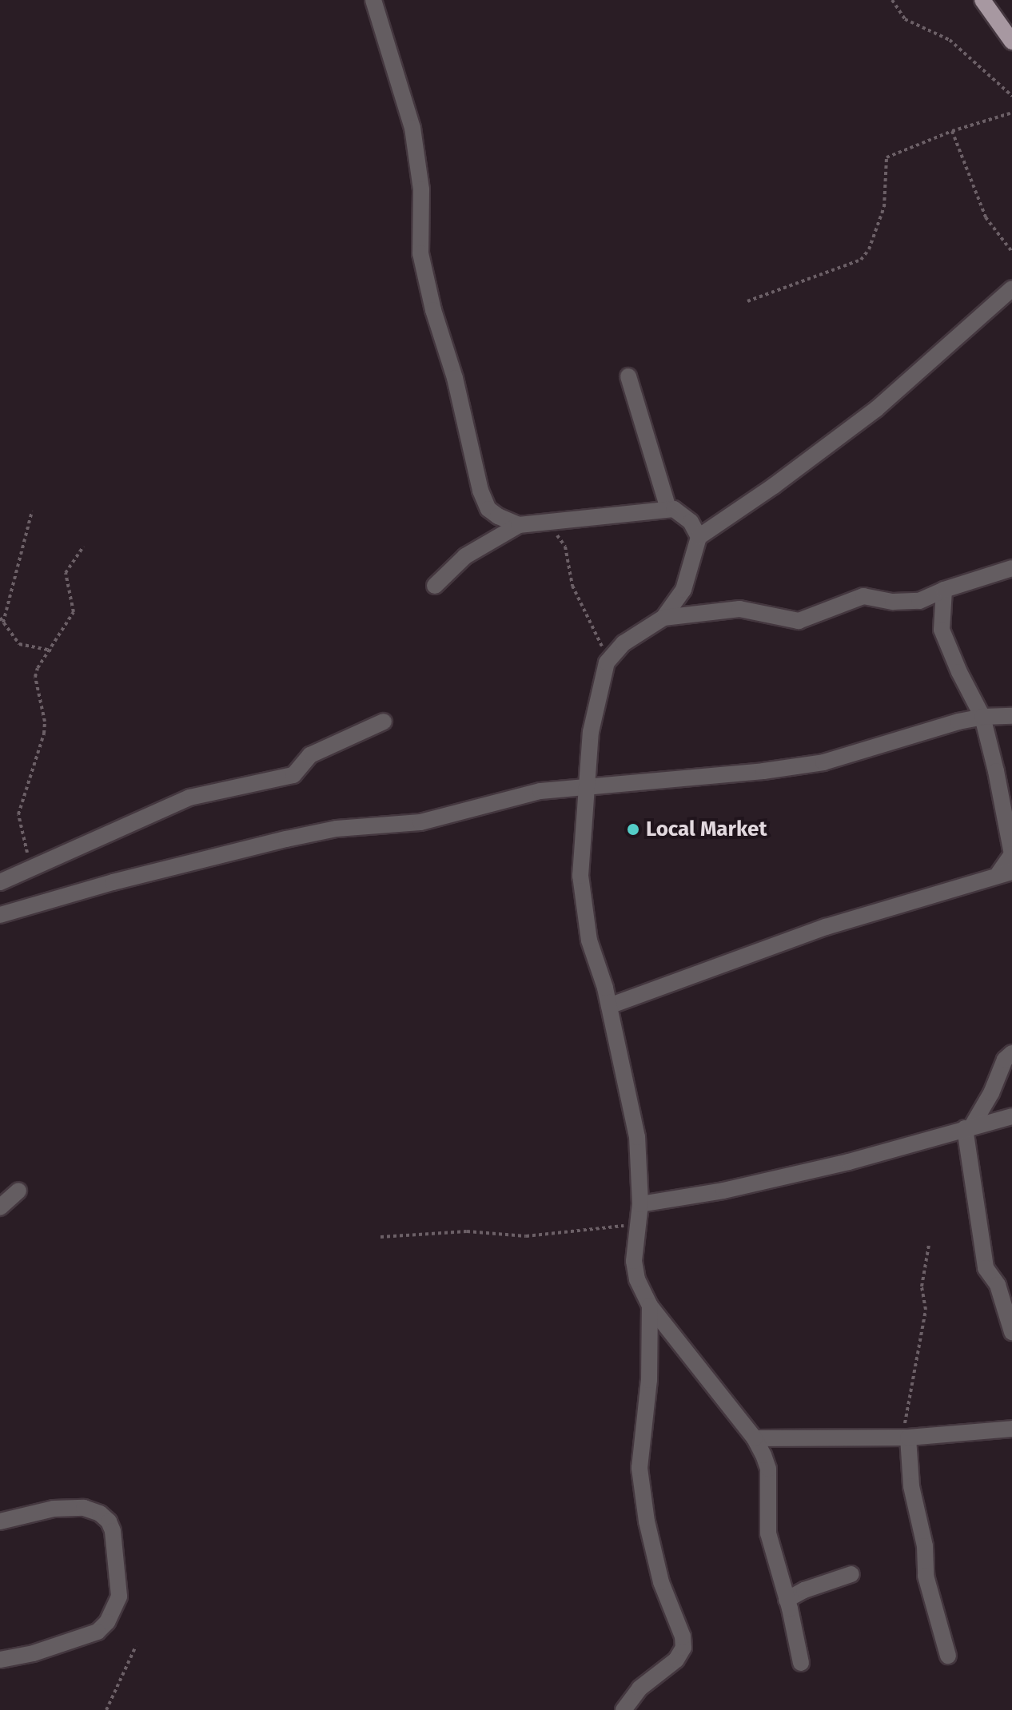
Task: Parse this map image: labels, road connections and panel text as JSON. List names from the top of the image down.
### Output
{
  "places": ["Local Market"]
}
